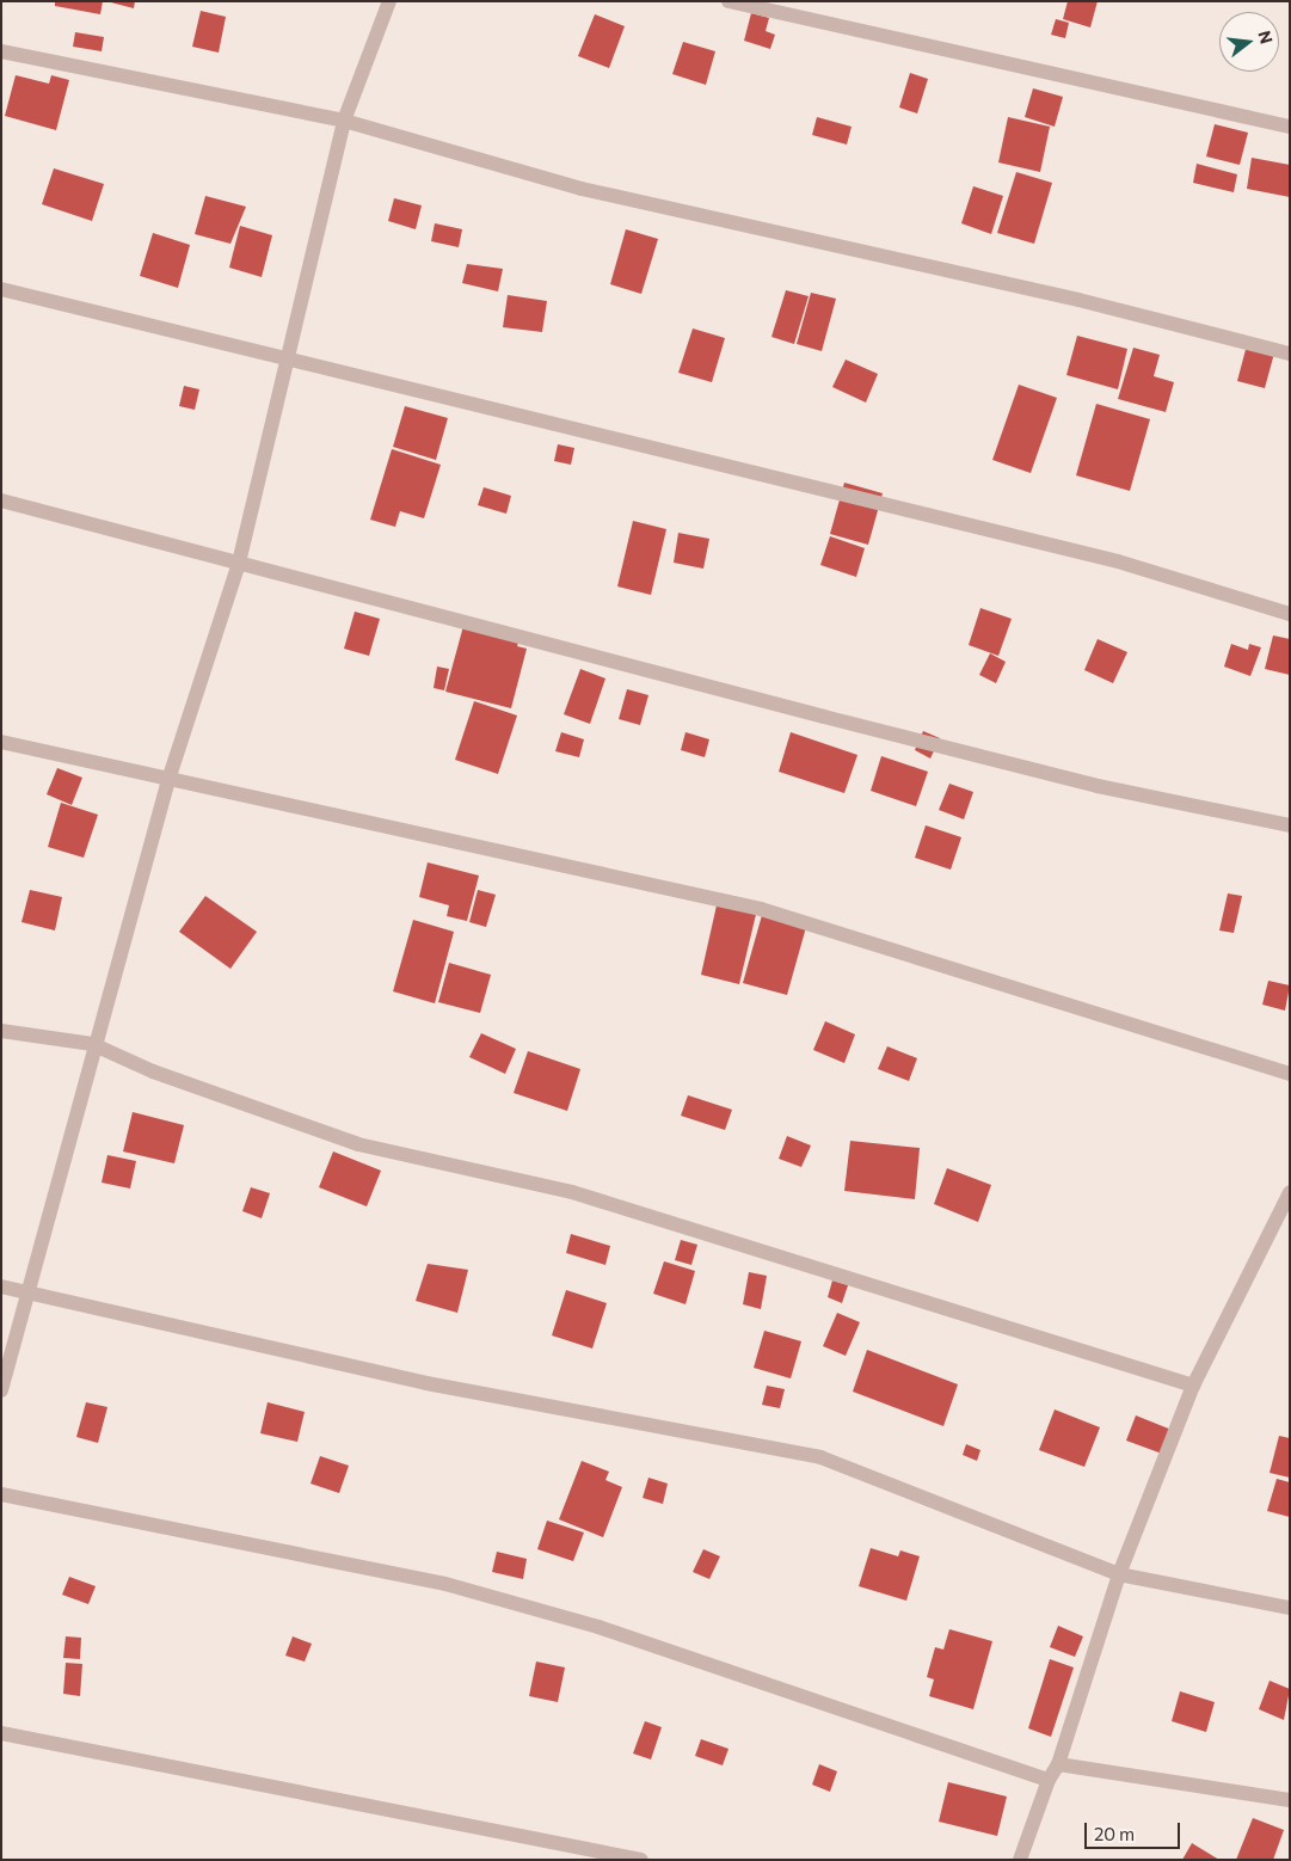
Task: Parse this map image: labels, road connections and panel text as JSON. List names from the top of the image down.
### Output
{
  "scale_bar": "20 m",
  "north": "right"
}
